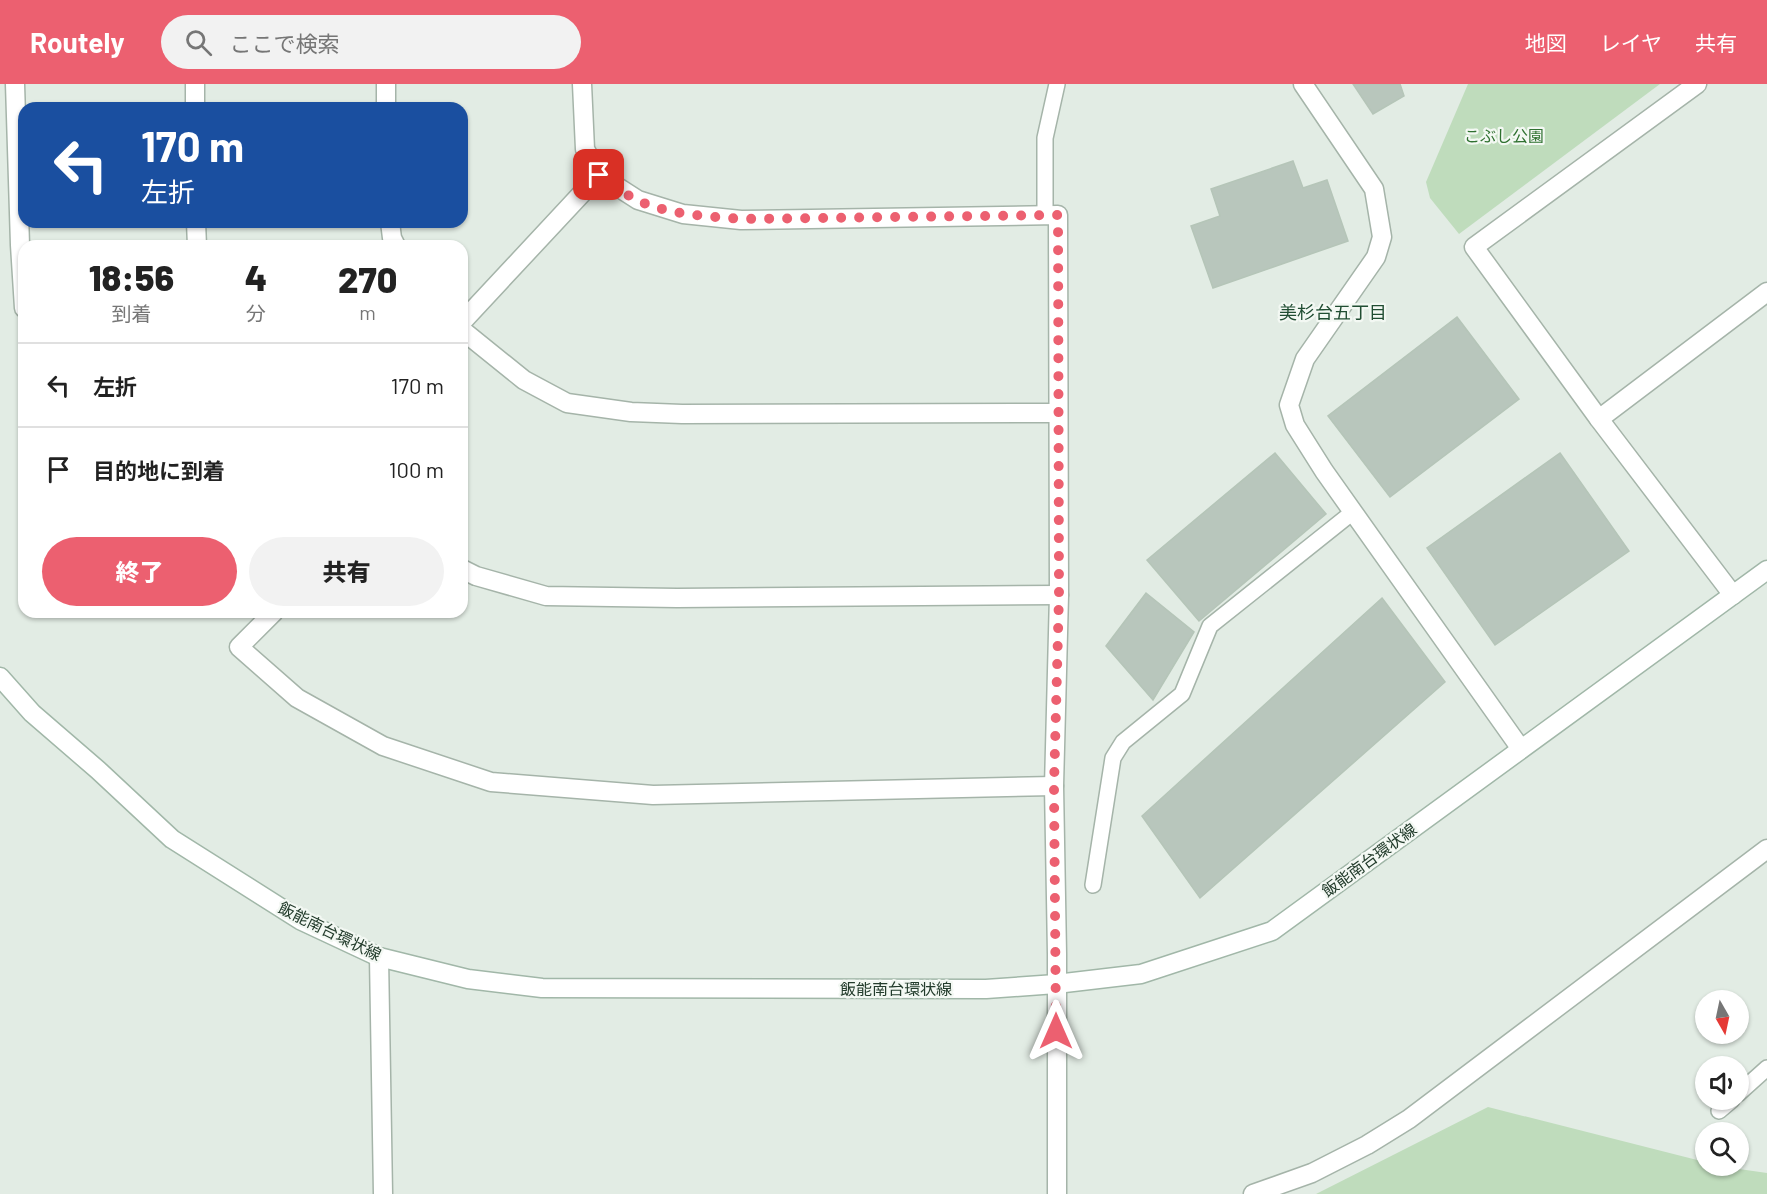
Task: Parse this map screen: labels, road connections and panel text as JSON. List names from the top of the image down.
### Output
{
  "streets": {
    "street": ["飯能南台環状線"]
  },
  "districts": ["美杉台五丁目"],
  "parks": ["こぶし公園"],
  "north": "bottom",
  "page": {
    "header": "Routely",
    "search": "ここで検索",
    "nav": ["地図", "レイヤ", "共有"],
    "turn": ["170 m", "左折"],
    "eta": [
      "18:56",
      "到着",
      "4",
      "分",
      "270",
      "m"
    ],
    "list": [
      {
        "name": "左折",
        "value": "170 m"
      },
      {
        "name": "目的地に到着",
        "value": "100 m"
      }
    ],
    "buttons": ["終了", "共有"]
  }
}
